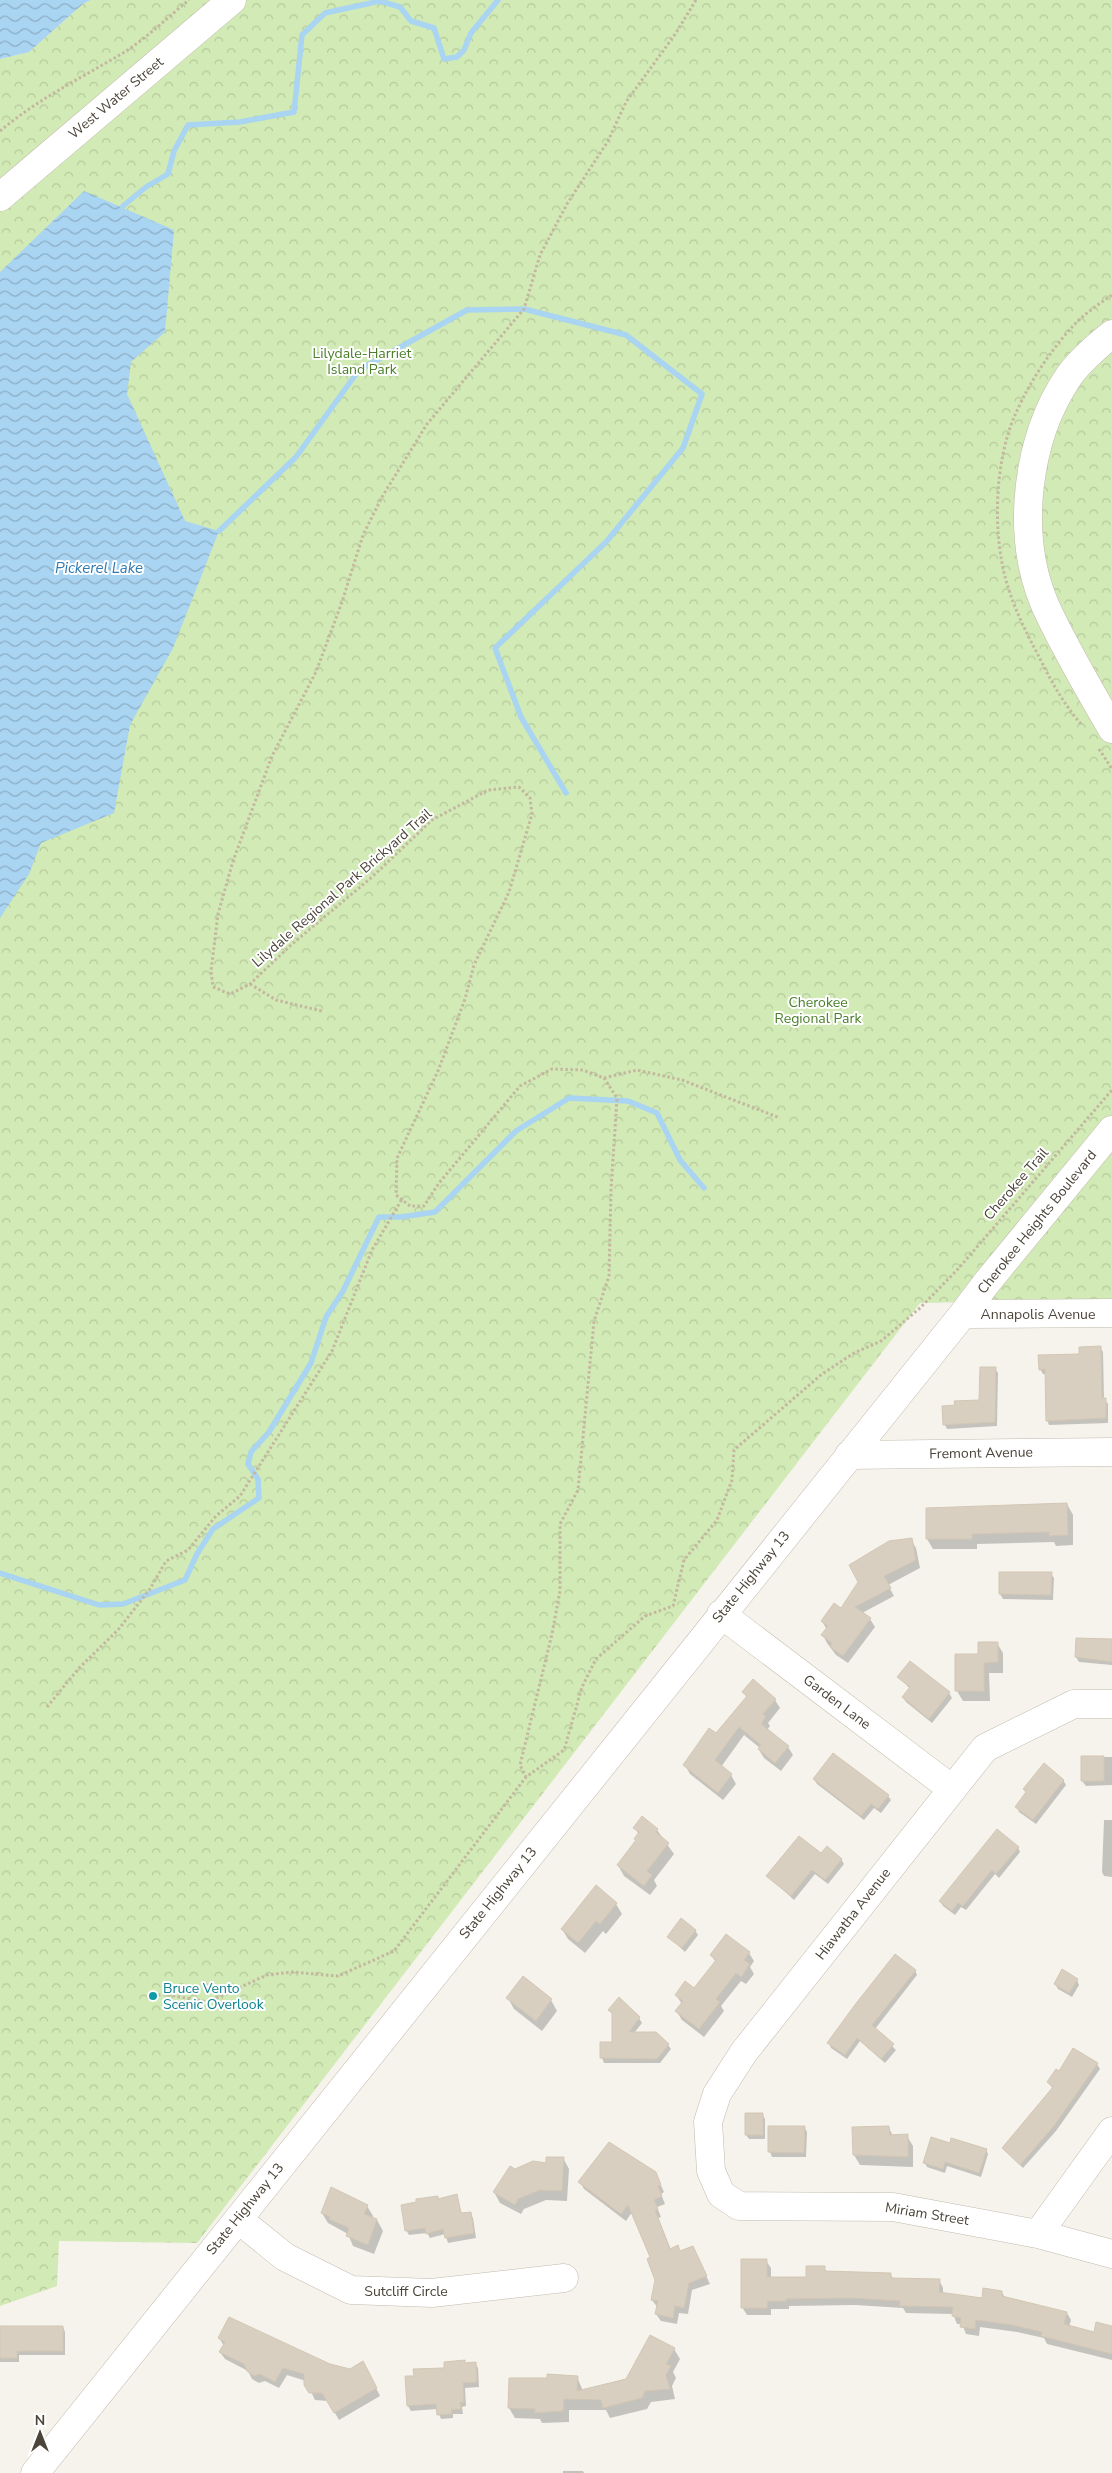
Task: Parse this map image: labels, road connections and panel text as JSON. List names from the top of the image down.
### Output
{
  "streets": {
    "street": [
      "West Water Street",
      "Cherokee Heights Boulevard",
      "Annapolis Avenue",
      "Fremont Avenue",
      "State Highway 13",
      "Garden Lane",
      "Hiawatha Avenue",
      "Miriam Street",
      "Sutcliff Circle"
    ],
    "path": ["Lilydale Regional Park Brickyard Trail", "Cherokee Trail"]
  },
  "crossings": [
    ["Cherokee Heights Boulevard", "Annapolis Avenue"],
    ["Cherokee Heights Boulevard", "State Highway 13"],
    ["Annapolis Avenue", "State Highway 13"],
    ["Fremont Avenue", "State Highway 13"],
    ["State Highway 13", "Garden Lane"],
    ["State Highway 13", "Sutcliff Circle"],
    ["Garden Lane", "Hiawatha Avenue"],
    ["Hiawatha Avenue", "Miriam Street"]
  ],
  "water": ["Pickerel Lake"],
  "parks": ["Lilydale-Harriet Island Park", "Cherokee Regional Park"],
  "places": ["Bruce Vento Scenic Overlook"],
  "north": "top"
}
